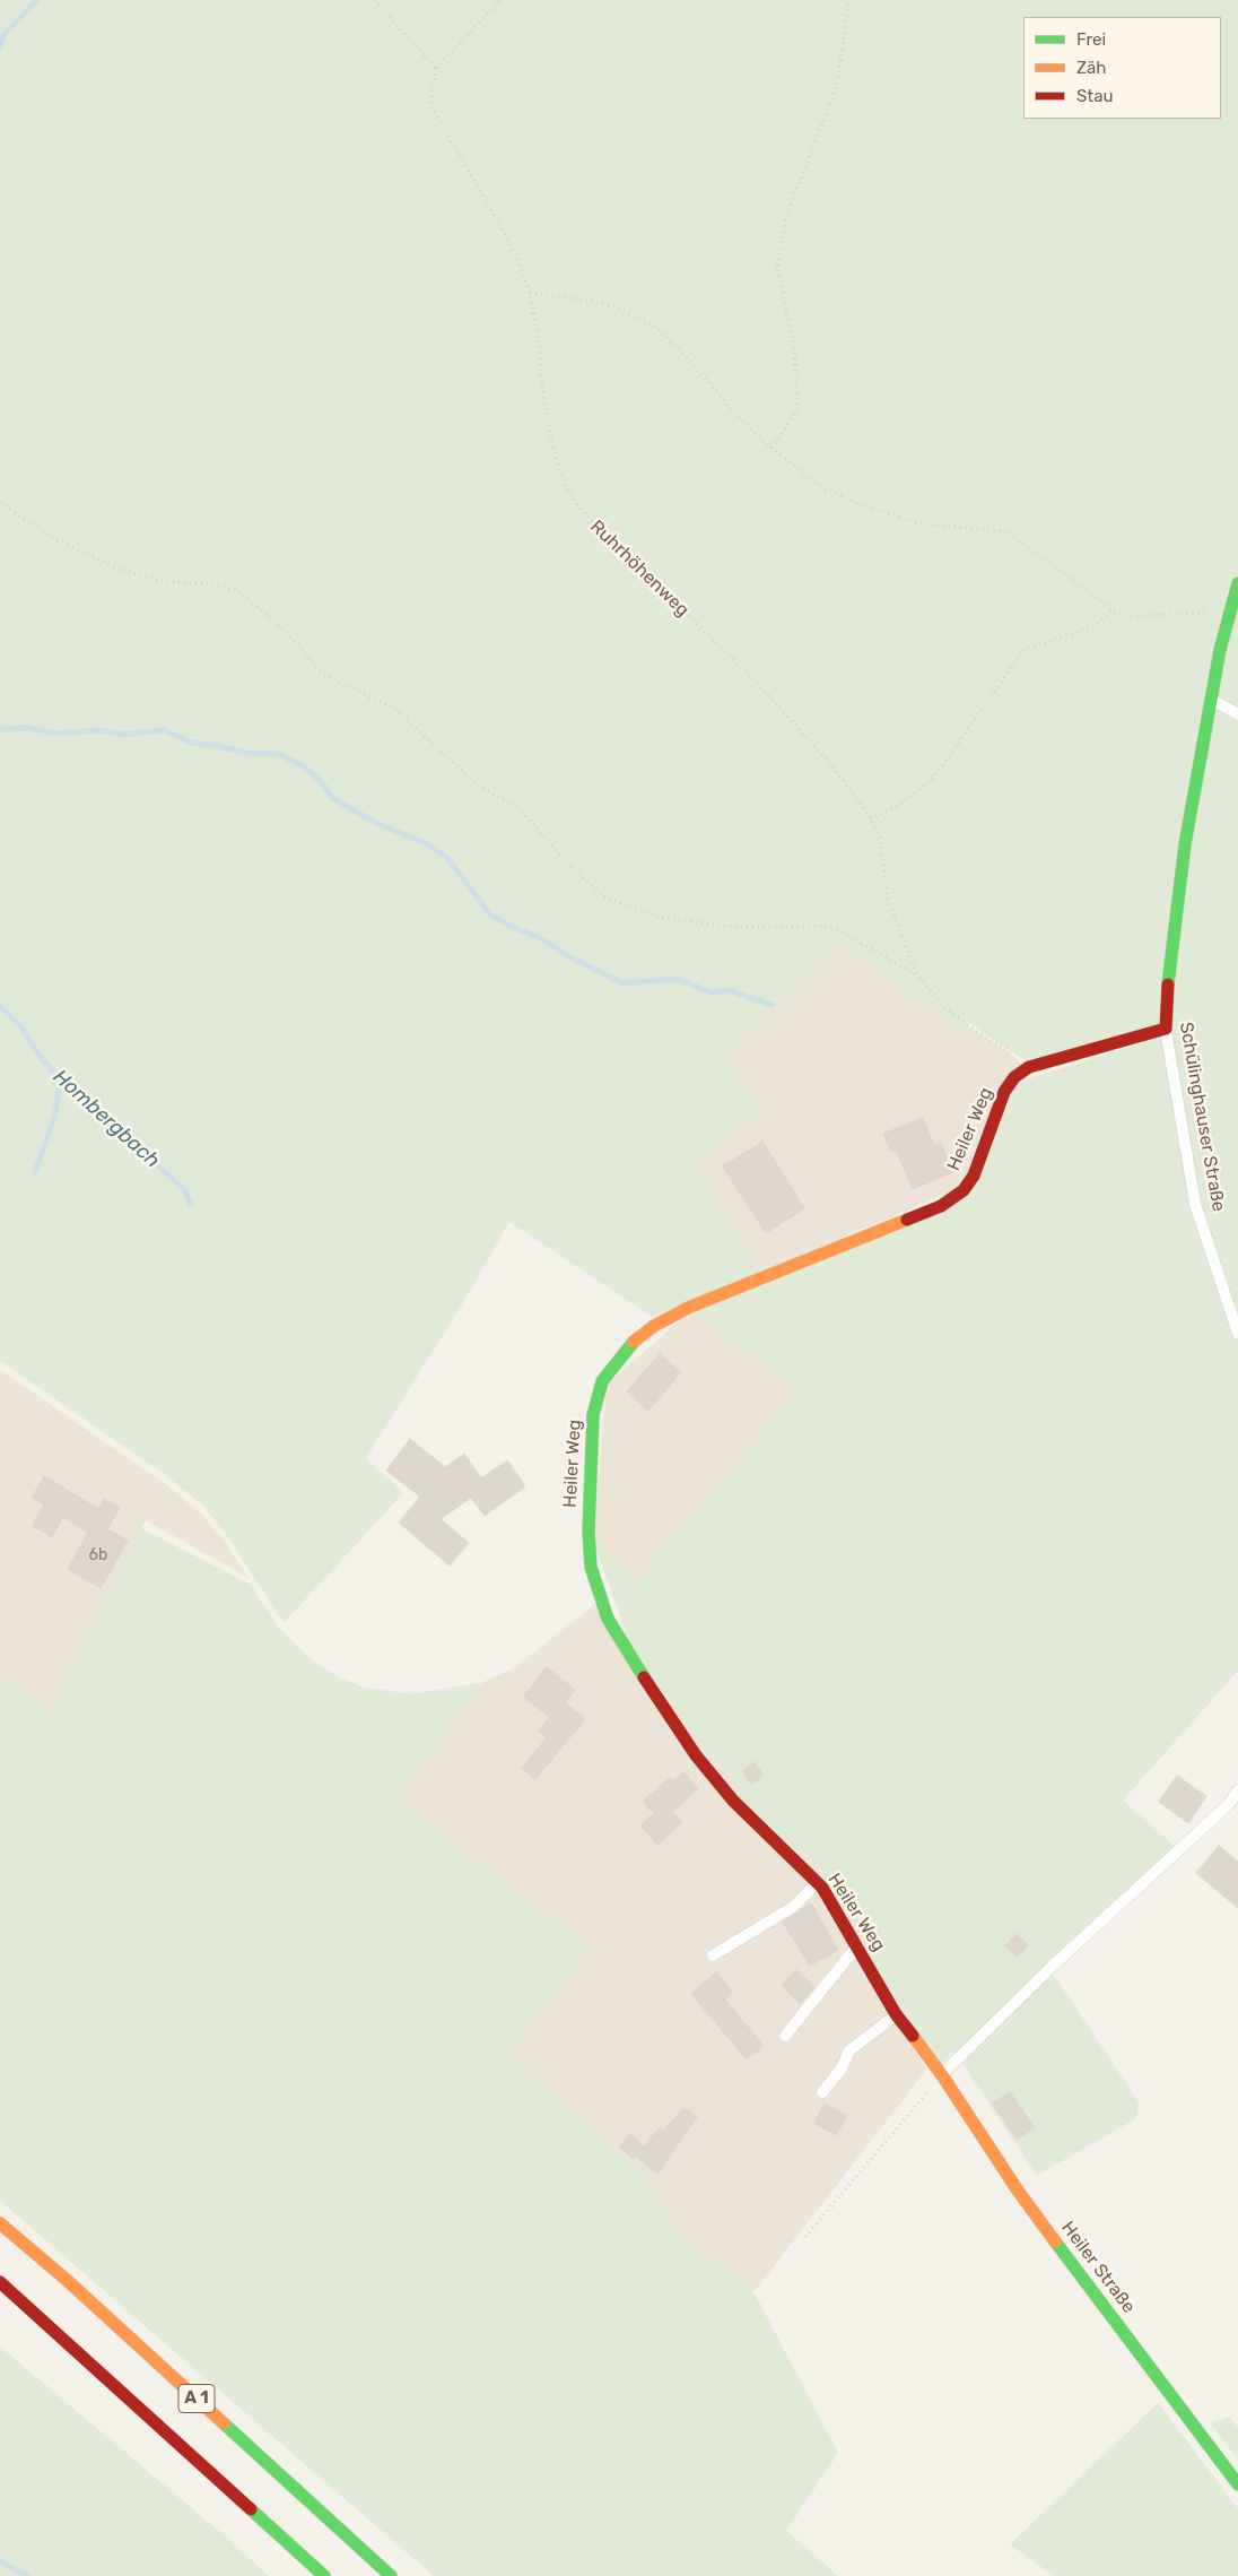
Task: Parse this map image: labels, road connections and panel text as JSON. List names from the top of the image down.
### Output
{
  "streets": {
    "main road": [
      "Schülinghauser Straße",
      "Heiler Weg",
      "Heiler Straße",
      "A 1"
    ],
    "path": ["Ruhrhöhenweg"]
  },
  "crossings": [
    ["Ruhrhöhenweg", "Heiler Weg"],
    ["Schülinghauser Straße", "Heiler Weg"],
    ["Heiler Weg", "Heiler Straße"]
  ],
  "water": ["Hombergbach"],
  "house_numbers": ["6b"],
  "legend": ["Frei", "Zäh", "Stau"]
}
